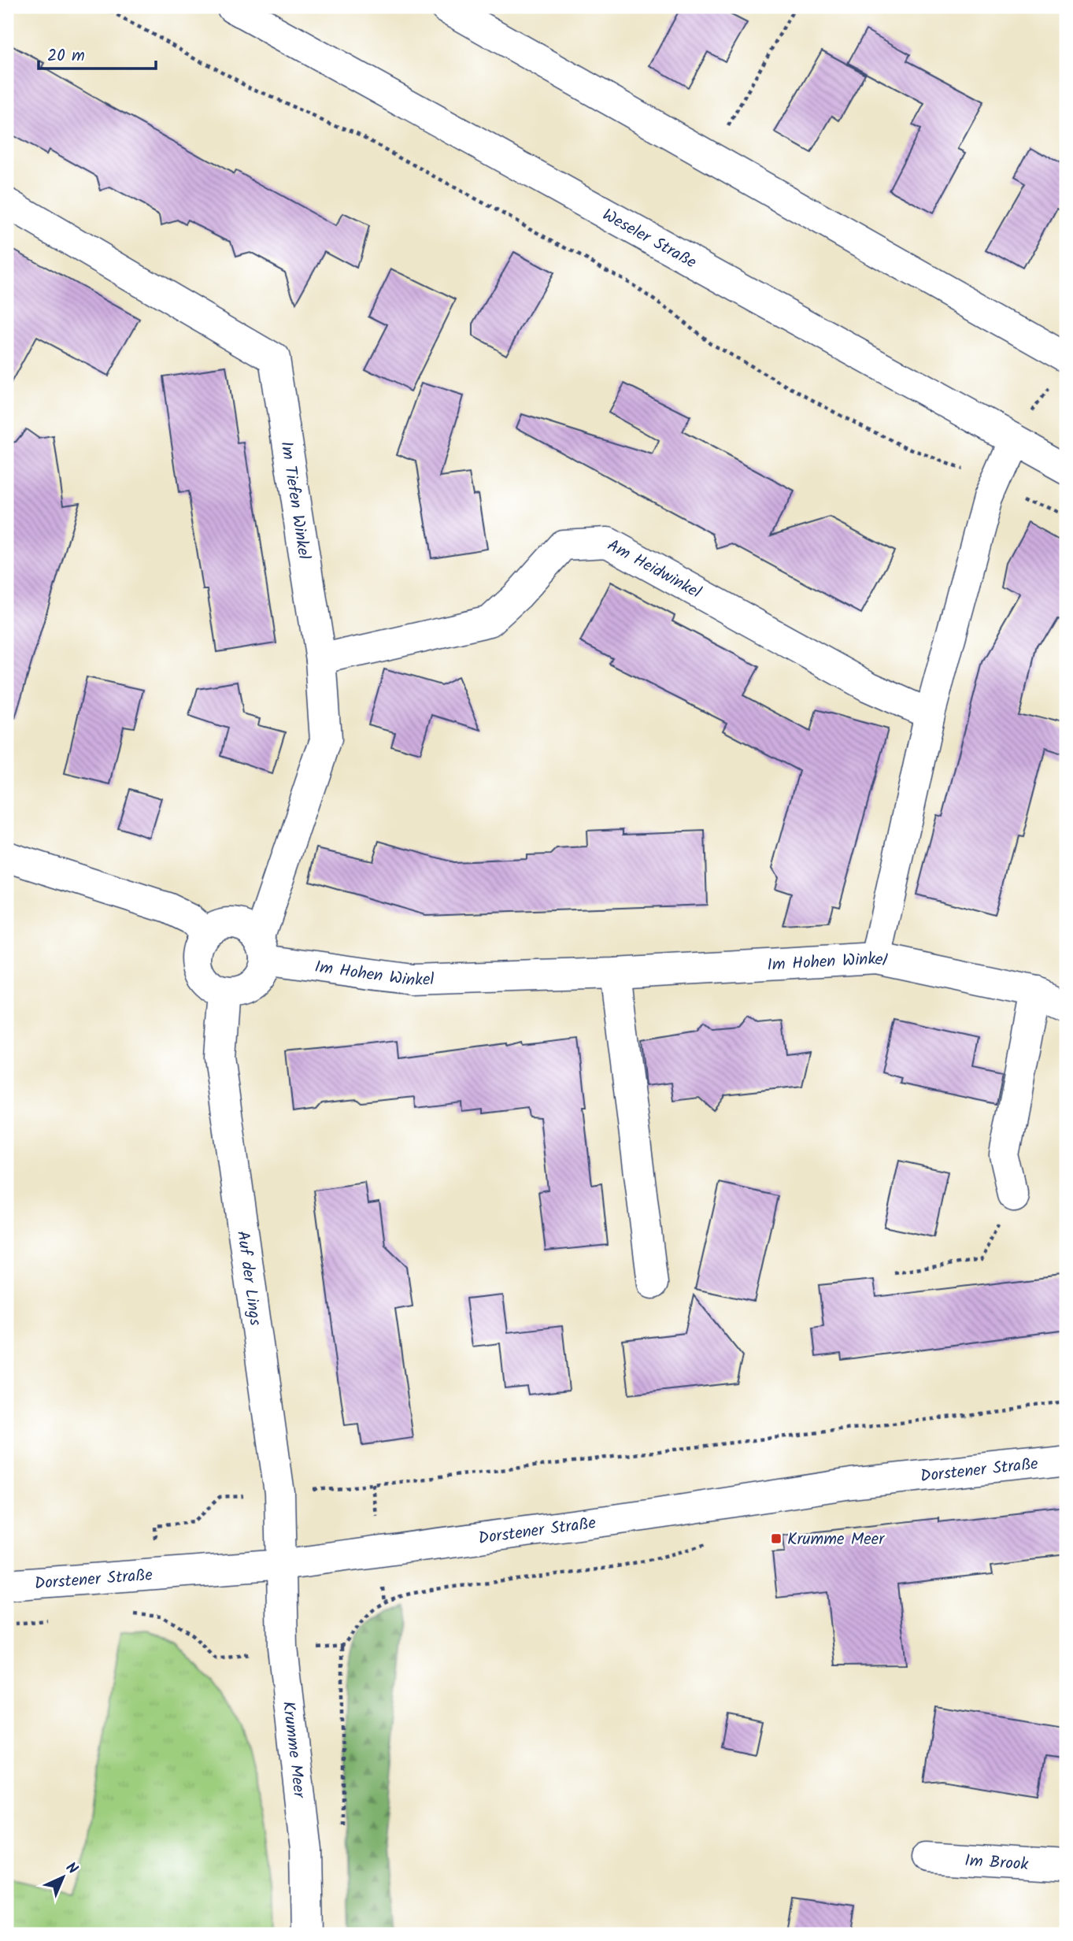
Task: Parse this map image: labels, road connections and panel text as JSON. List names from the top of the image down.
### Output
{
  "streets": {
    "street": [
      "Weseler Straße",
      "Im Tiefen Winkel",
      "Am Heidwinkel",
      "Im Hohen Winkel",
      "Auf der Lings",
      "Dorstener Straße",
      "Krumme Meer",
      "Im Brook"
    ]
  },
  "crossings": [
    ["Im Tiefen Winkel", "Am Heidwinkel"],
    ["Im Tiefen Winkel", "Im Hohen Winkel"],
    ["Im Tiefen Winkel", "Auf der Lings"],
    ["Im Hohen Winkel", "Auf der Lings"],
    ["Auf der Lings", "Dorstener Straße"],
    ["Auf der Lings", "Krumme Meer"],
    ["Dorstener Straße", "Krumme Meer"]
  ],
  "places": {
    "transit": ["Krumme Meer"]
  },
  "scale_bar": "20 m",
  "north": "top right"
}
